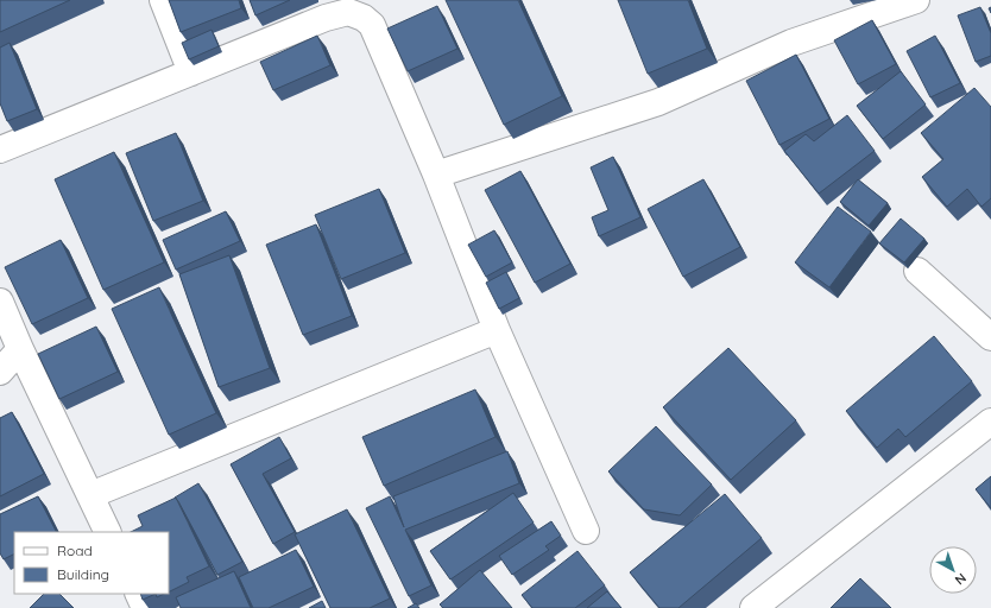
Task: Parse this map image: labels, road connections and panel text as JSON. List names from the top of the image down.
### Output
{
  "legend": ["Road", "Building"],
  "north": "bottom right"
}
